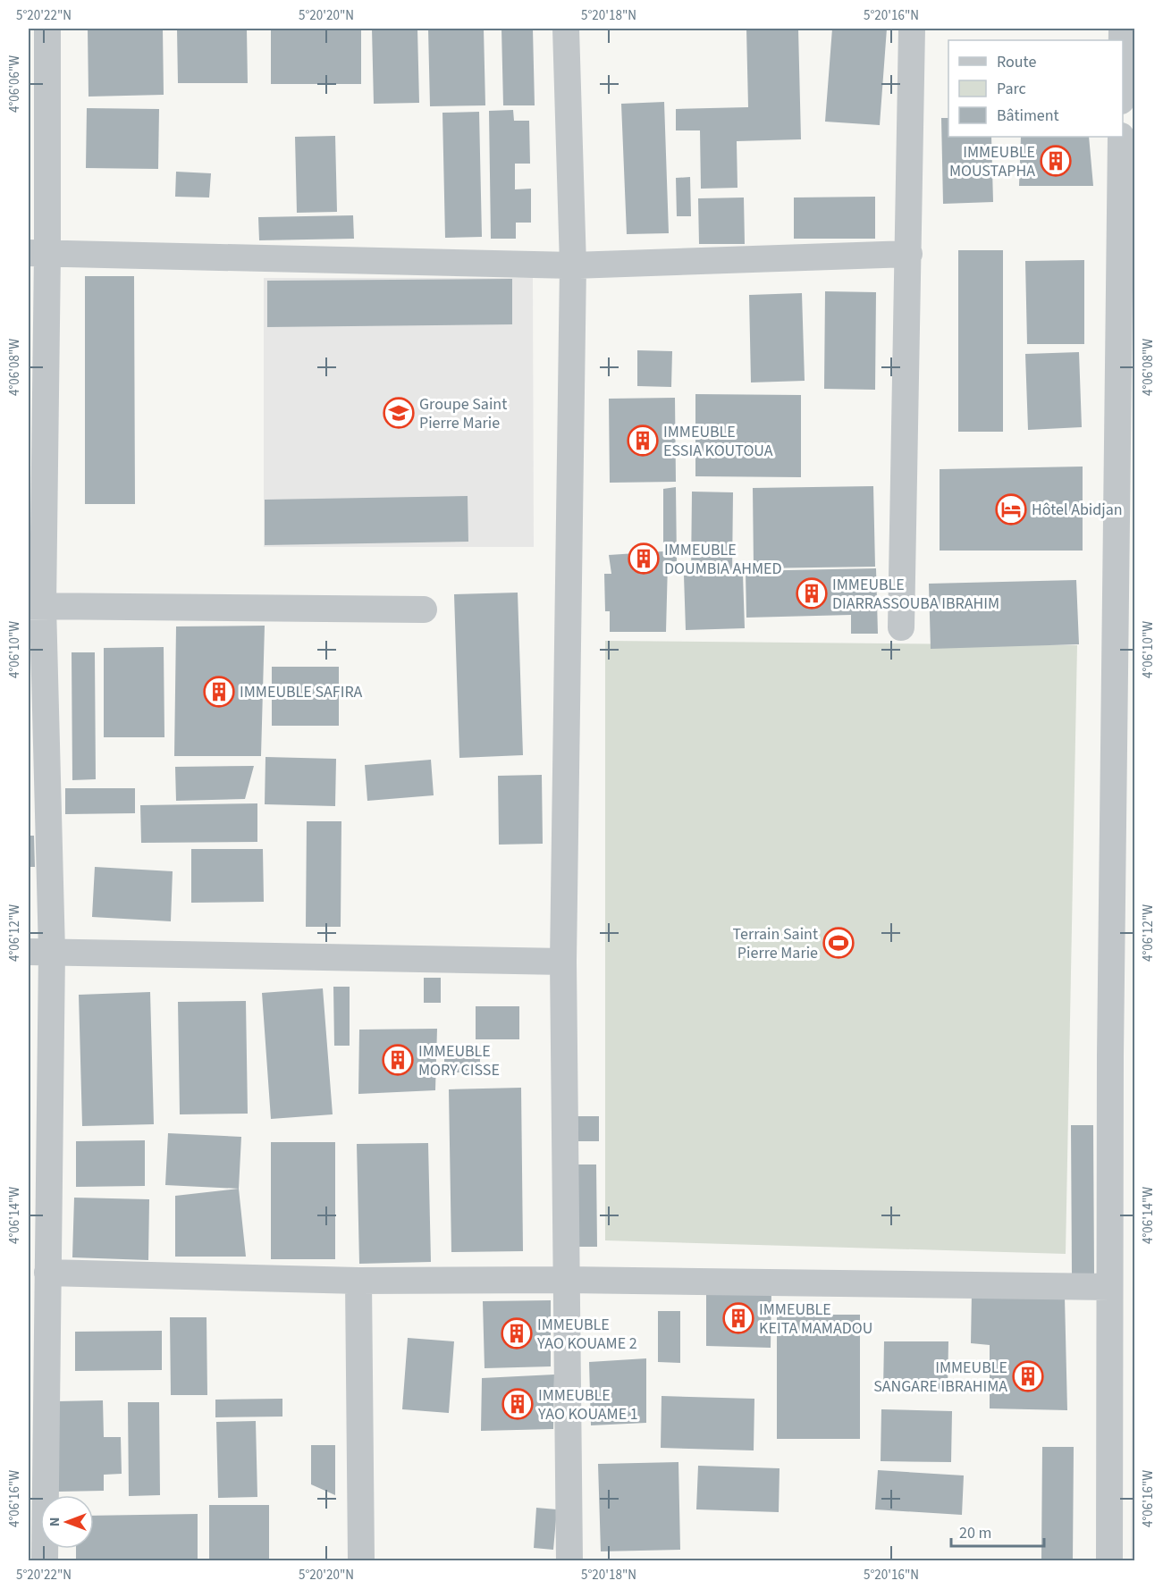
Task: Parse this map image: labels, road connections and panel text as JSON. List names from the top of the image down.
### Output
{
  "places": {
    "building": [
      "IMMEUBLE MOUSTAPHA",
      "IMMEUBLE ESSIA KOUTOUA",
      "IMMEUBLE DOUMBIA AHMED",
      "IMMEUBLE DIARRASSOUBA IBRAHIM",
      "IMMEUBLE SAFIRA",
      "IMMEUBLE MORY CISSE",
      "IMMEUBLE KEITA MAMADOU",
      "IMMEUBLE YAO KOUAME 2",
      "IMMEUBLE SANGARE IBRAHIMA",
      "IMMEUBLE YAO KOUAME 1"
    ],
    "school or university": ["Groupe Saint Pierre Marie"],
    "hotel": ["Hôtel Abidjan"],
    "sports": ["Terrain Saint Pierre Marie"]
  },
  "legend": ["Route", "Parc", "Bâtiment"],
  "scale_bar": "20 m",
  "north": "left",
  "coordinates": [
    "5°20'22\"N",
    "5°20'20\"N",
    "5°20'18\"N",
    "5°20'16\"N",
    "4°06'06\"W",
    "4°06'08\"W",
    "4°06'10\"W",
    "4°06'12\"W",
    "4°06'14\"W",
    "4°06'16\"W"
  ]
}
